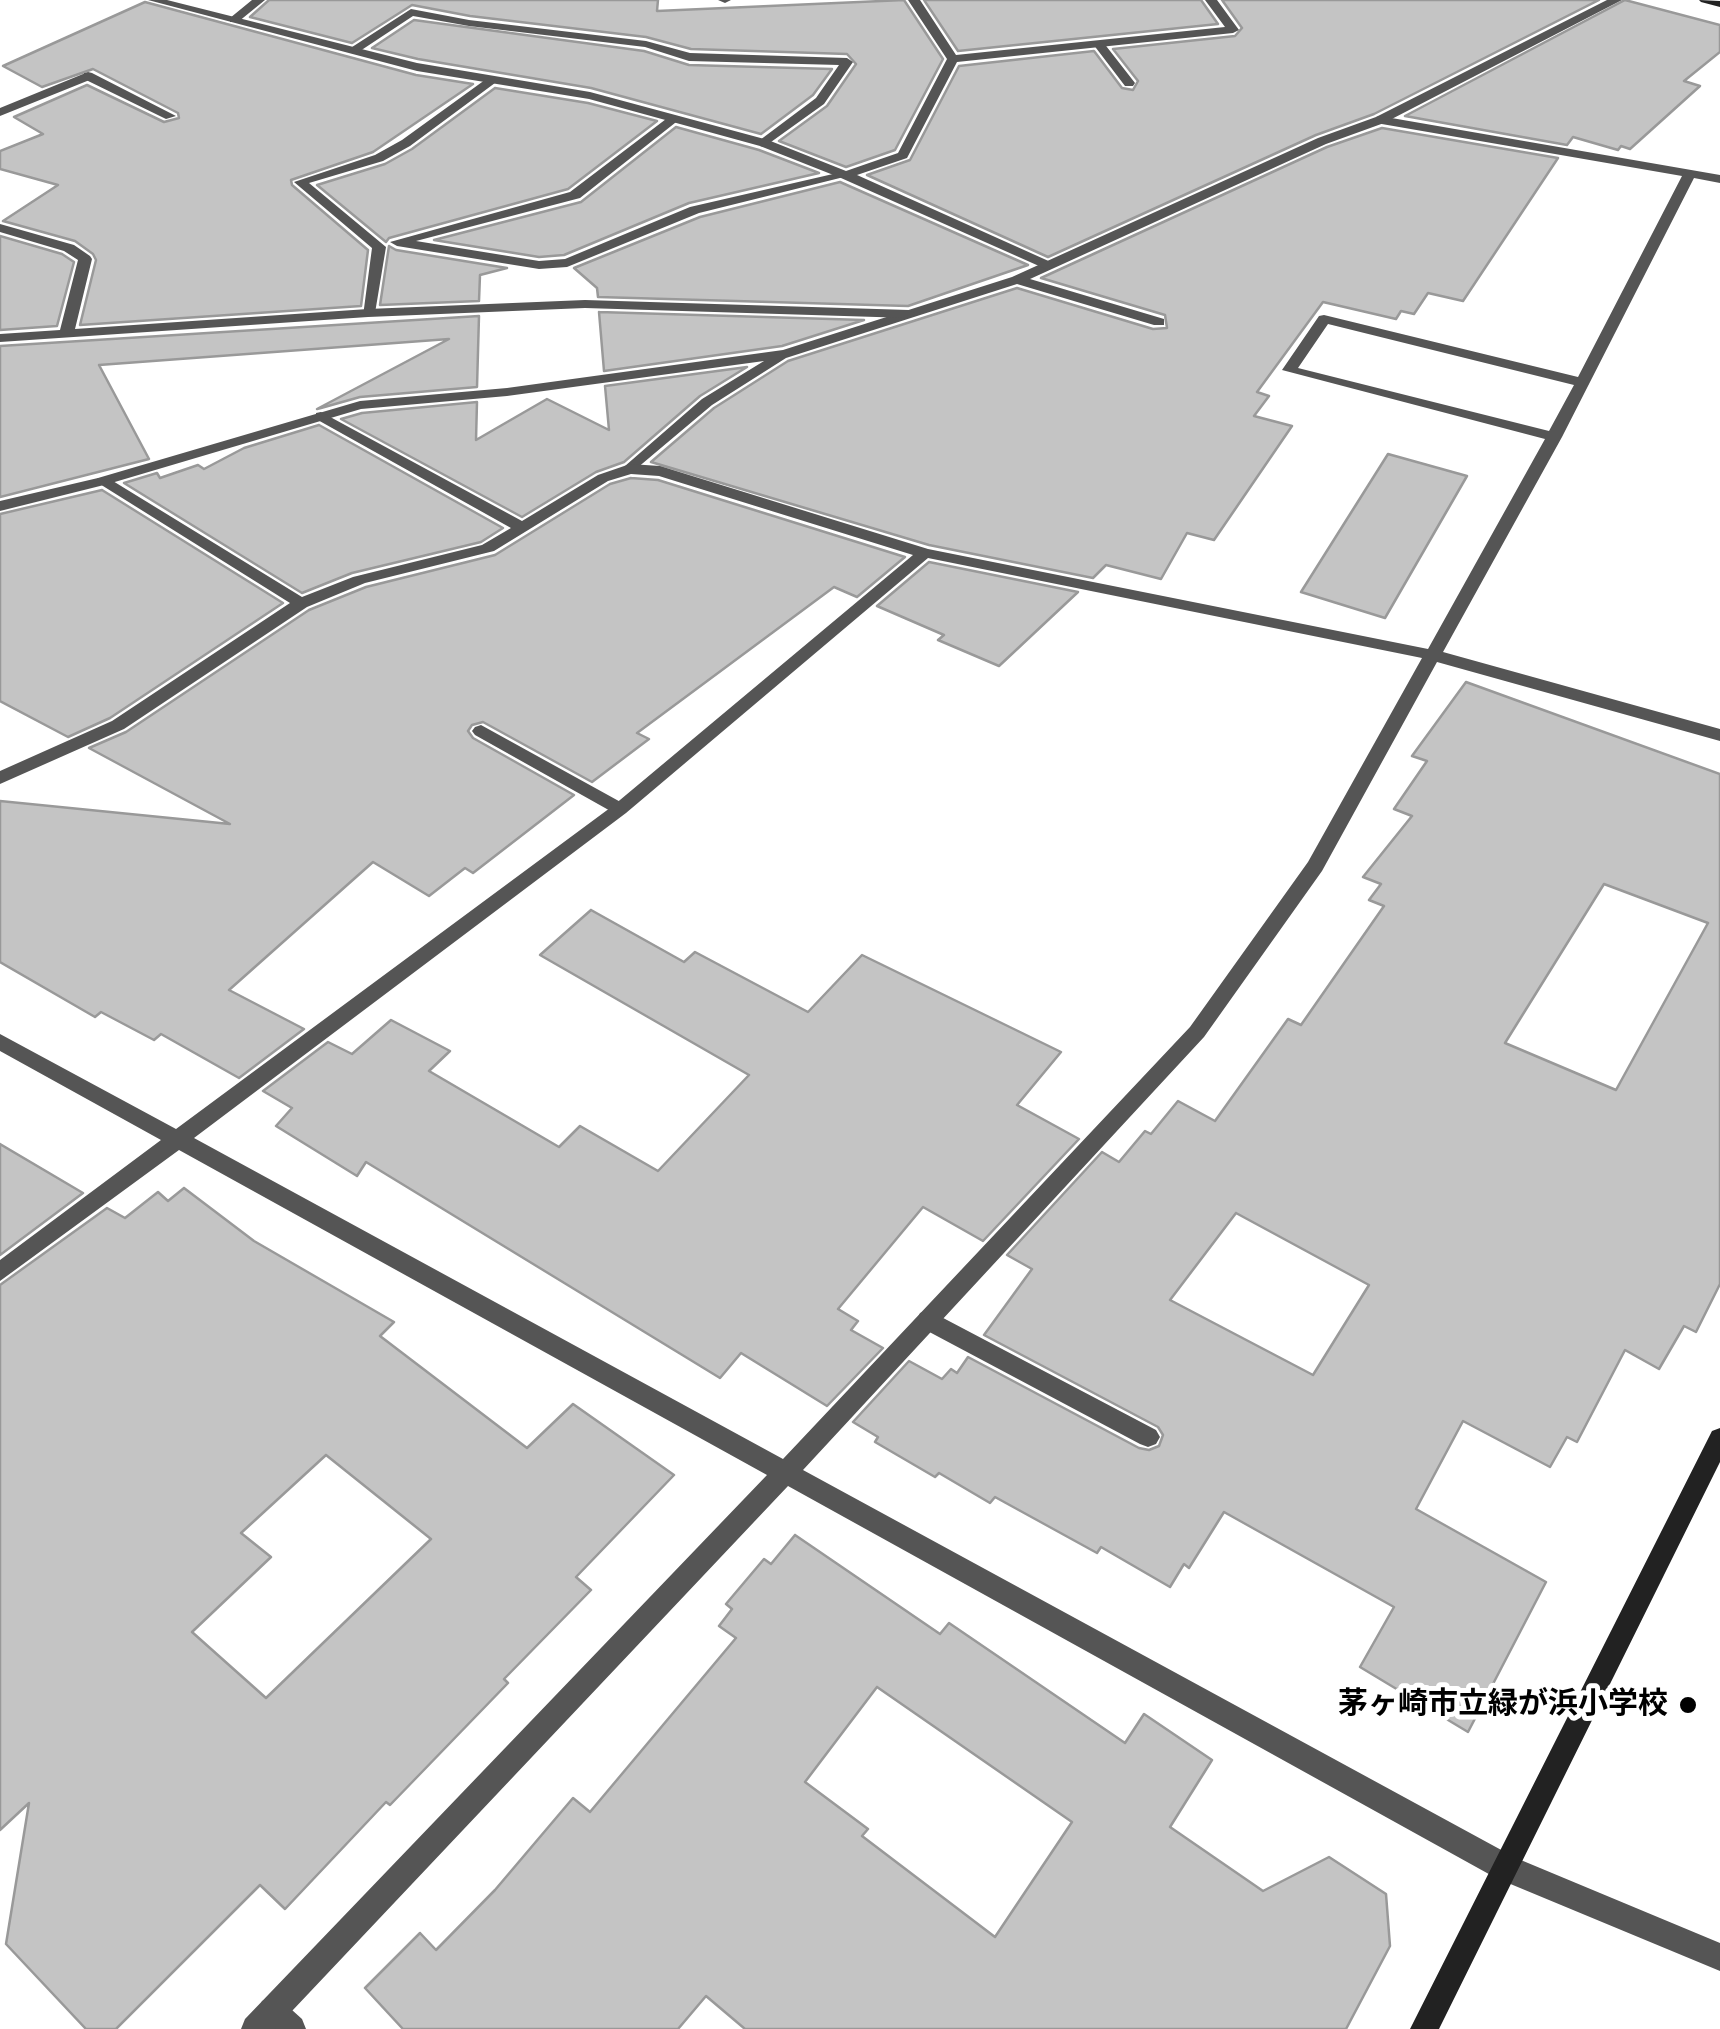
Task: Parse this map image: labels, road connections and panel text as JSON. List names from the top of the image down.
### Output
{
  "places": ["茅ヶ崎市立緑が浜小学校"]
}
